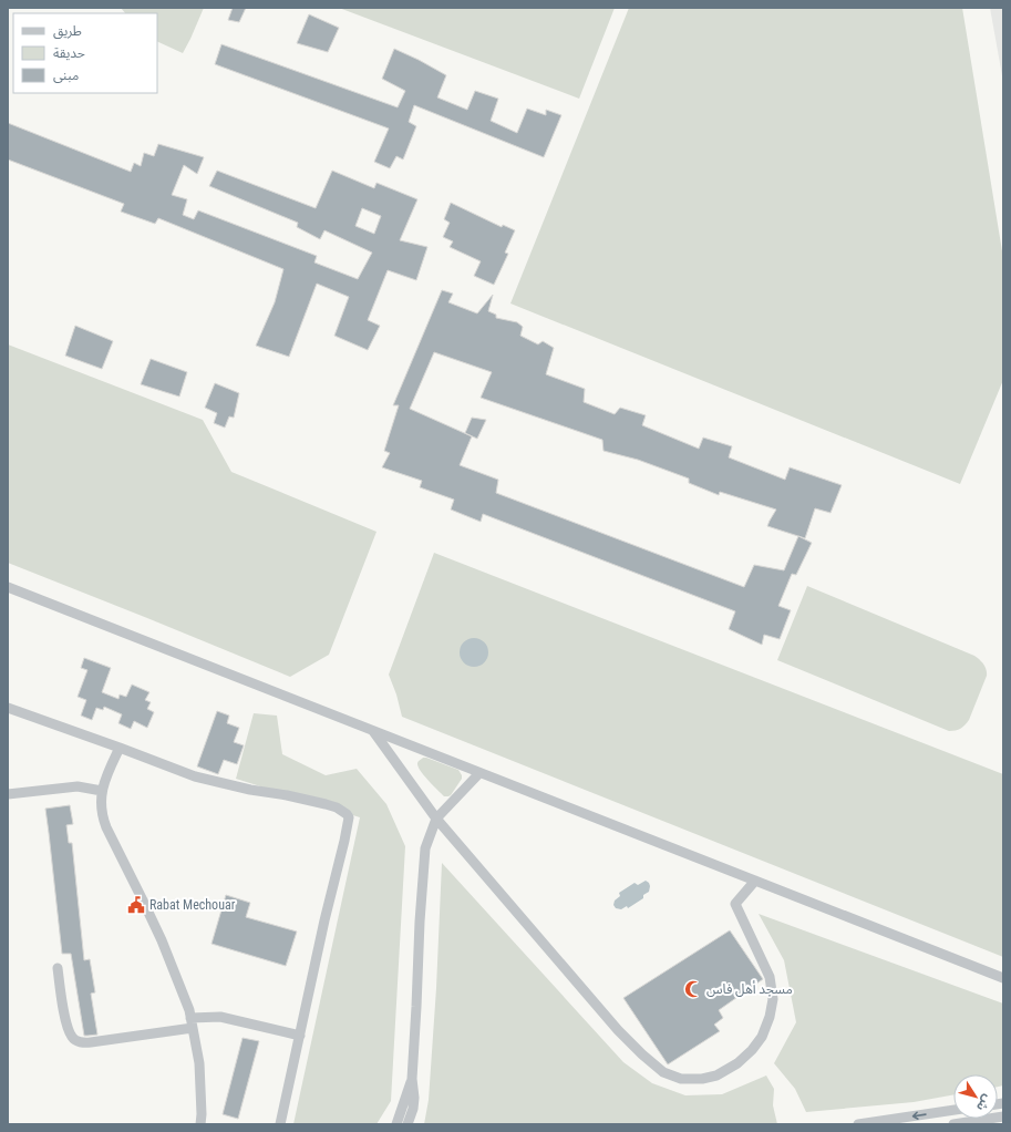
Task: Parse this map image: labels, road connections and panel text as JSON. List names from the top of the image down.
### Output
{
  "places": {
    "public building": ["Rabat Mechouar"],
    "mosque": ["مسجد أهل فاس"]
  },
  "legend": ["طريق", "حديقة", "مبنى"],
  "north": "bottom right"
}
